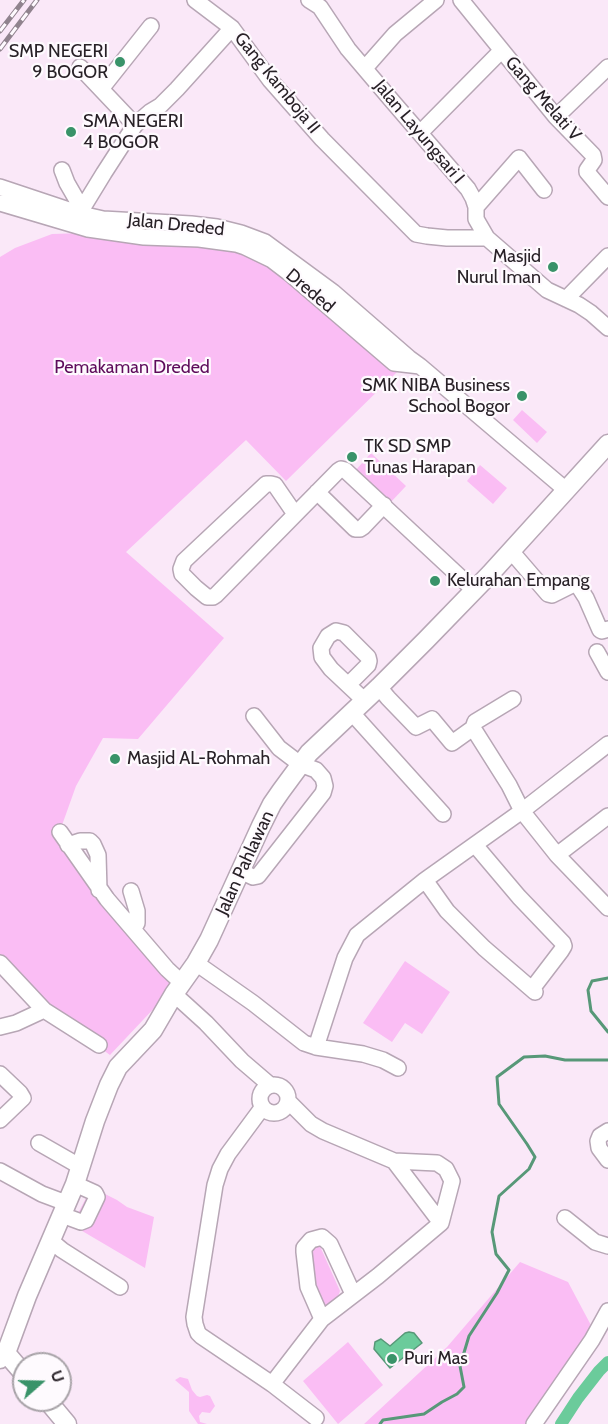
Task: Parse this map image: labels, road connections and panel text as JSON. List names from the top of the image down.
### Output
{
  "streets": {
    "main road": ["Jalan Pahlawan"],
    "street": [
      "Gang Kamboja II",
      "Gang Melati V",
      "Jalan Layungsari I",
      "Jalan Dreded"
    ]
  },
  "crossings": [
    ["Gang Kamboja II", "Jalan Layungsari I"],
    ["Gang Kamboja II", "Jalan Dreded"],
    ["Jalan Dreded", "Jalan Pahlawan"]
  ],
  "parks": ["Pemakaman Dreded"],
  "places": [
    "SMP NEGERI 9 BOGOR",
    "SMA NEGERI 4 BOGOR",
    "Masjid Nurul Iman",
    "SMK NIBA Business School Bogor",
    "TK SD SMP Tunas Harapan",
    "Kelurahan Empang",
    "Masjid AL-Rohmah",
    "Puri Mas"
  ],
  "north": "right"
}
